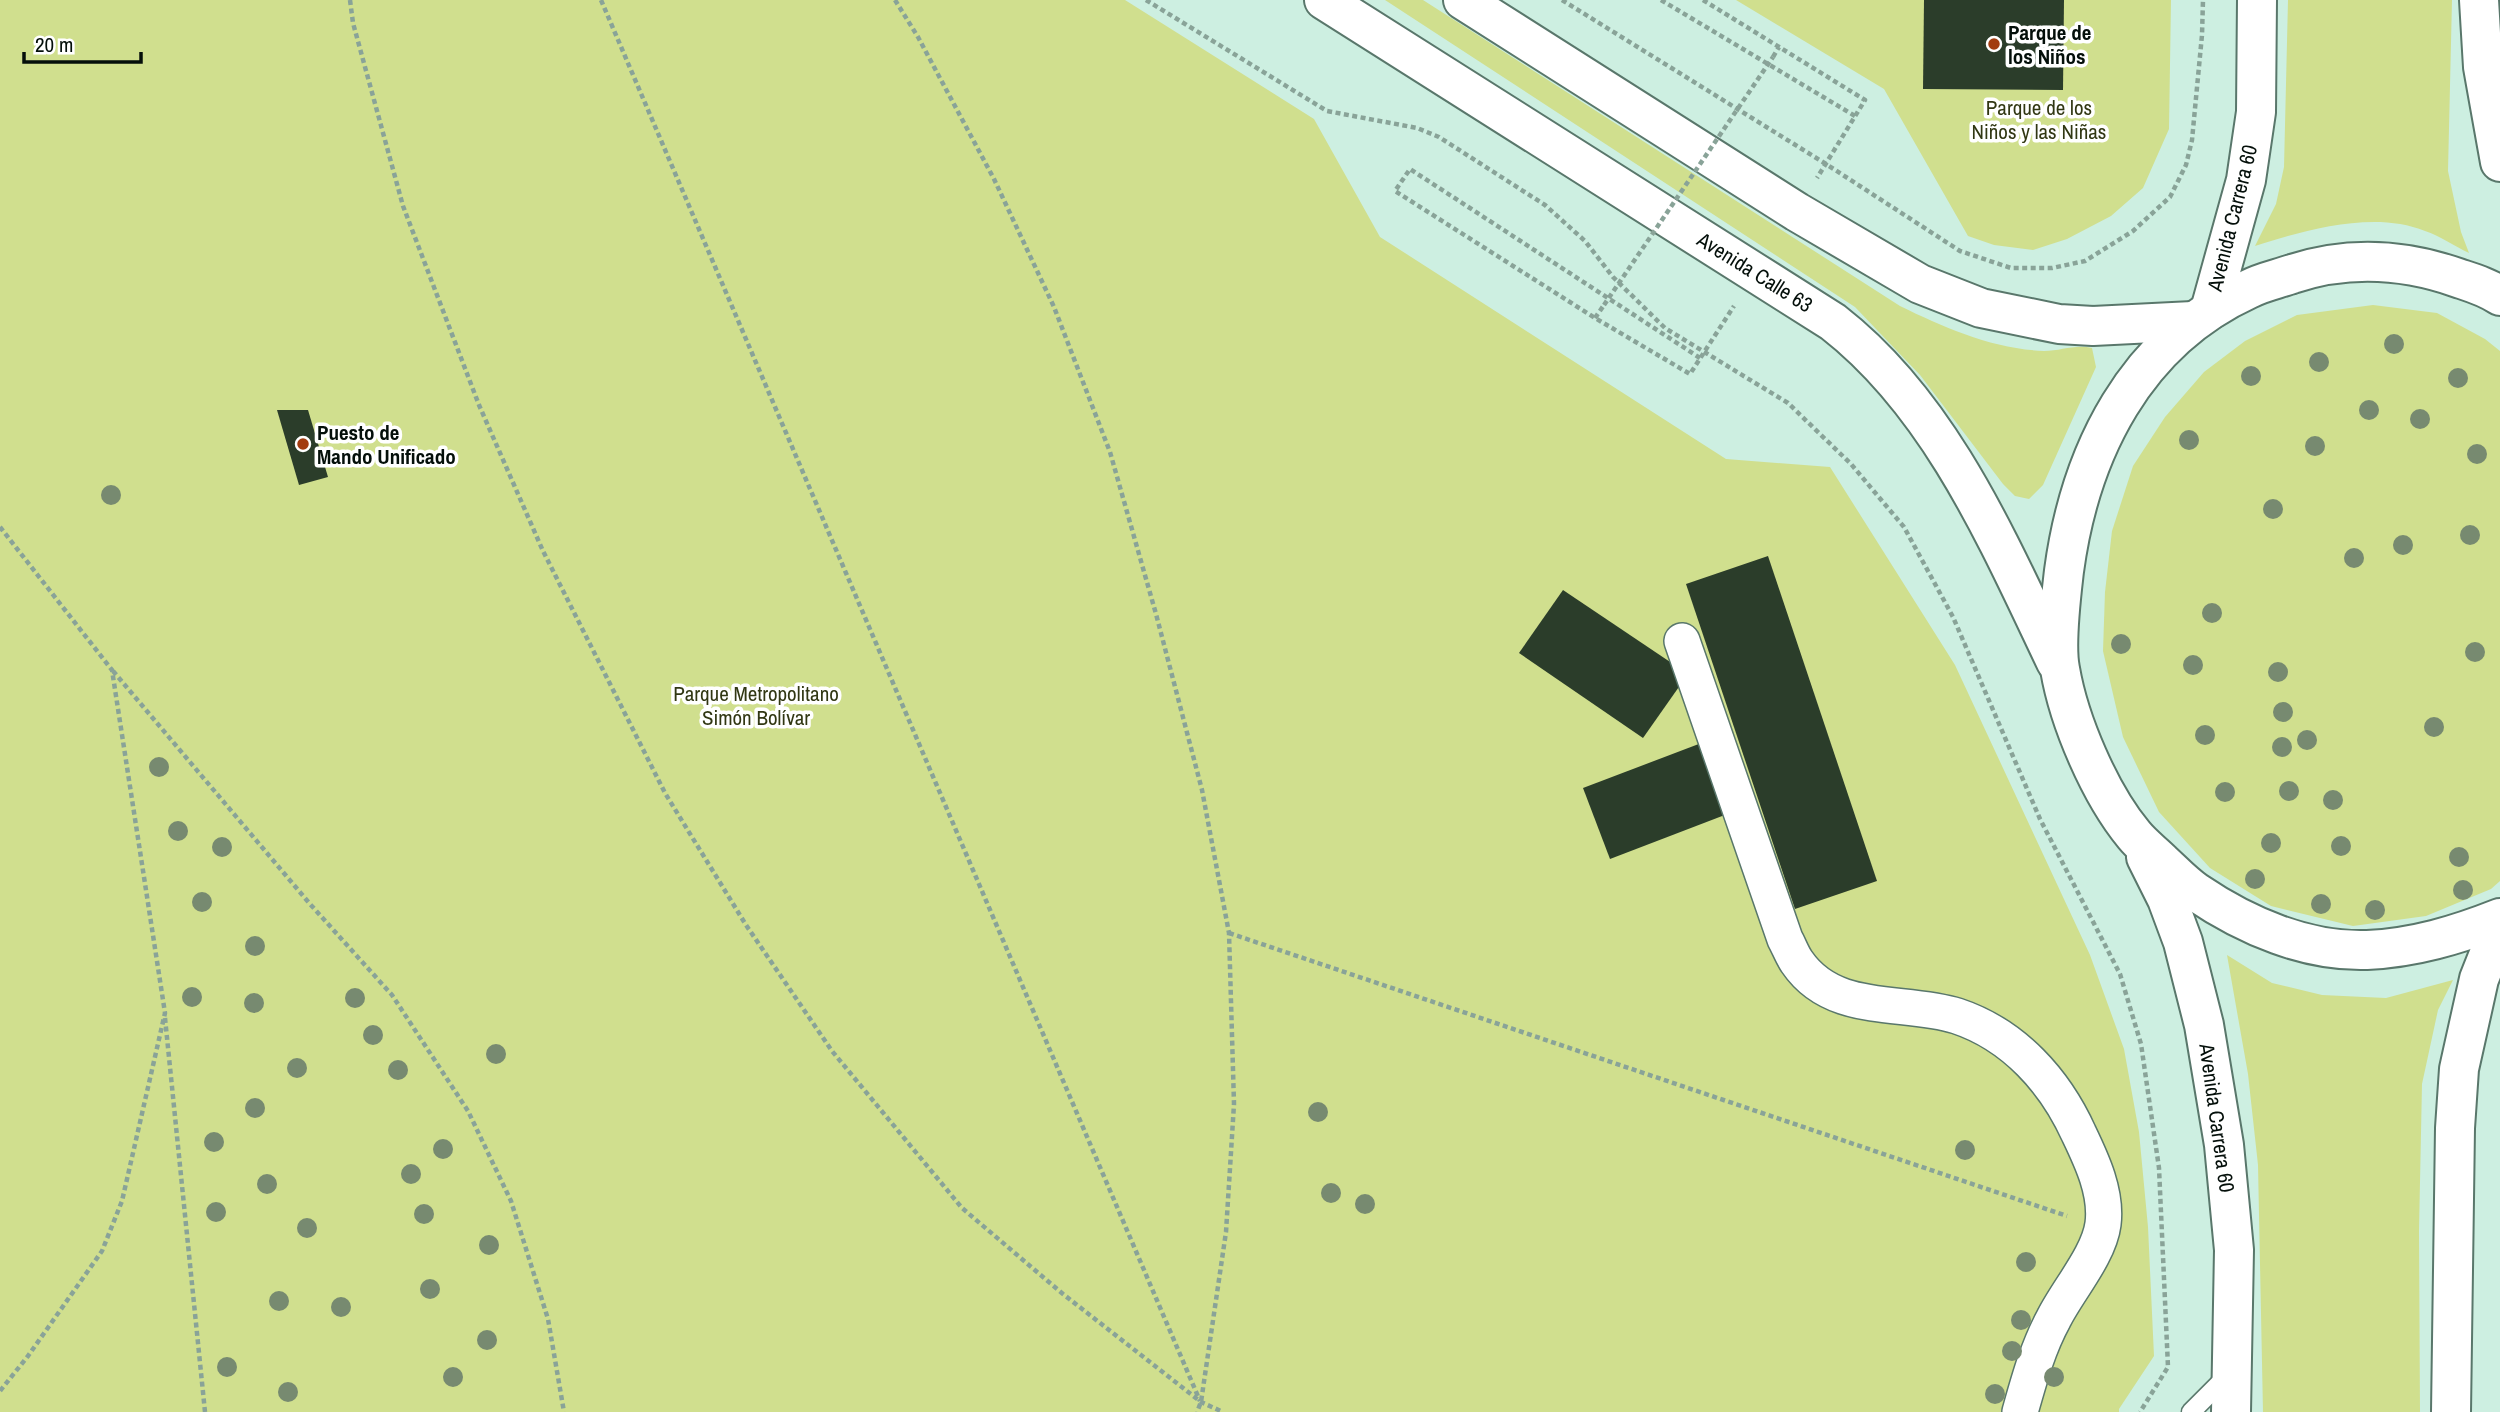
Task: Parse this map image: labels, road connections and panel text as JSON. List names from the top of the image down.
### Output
{
  "streets": {
    "main road": ["Avenida Carrera 60", "Avenida Calle 63"]
  },
  "parks": ["Parque de los Niños y las Niñas", "Parque Metropolitano Simón Bolívar"],
  "places": ["Parque de los Niños", "Puesto de Mando Unificado"],
  "scale_bar": "20 m"
}
